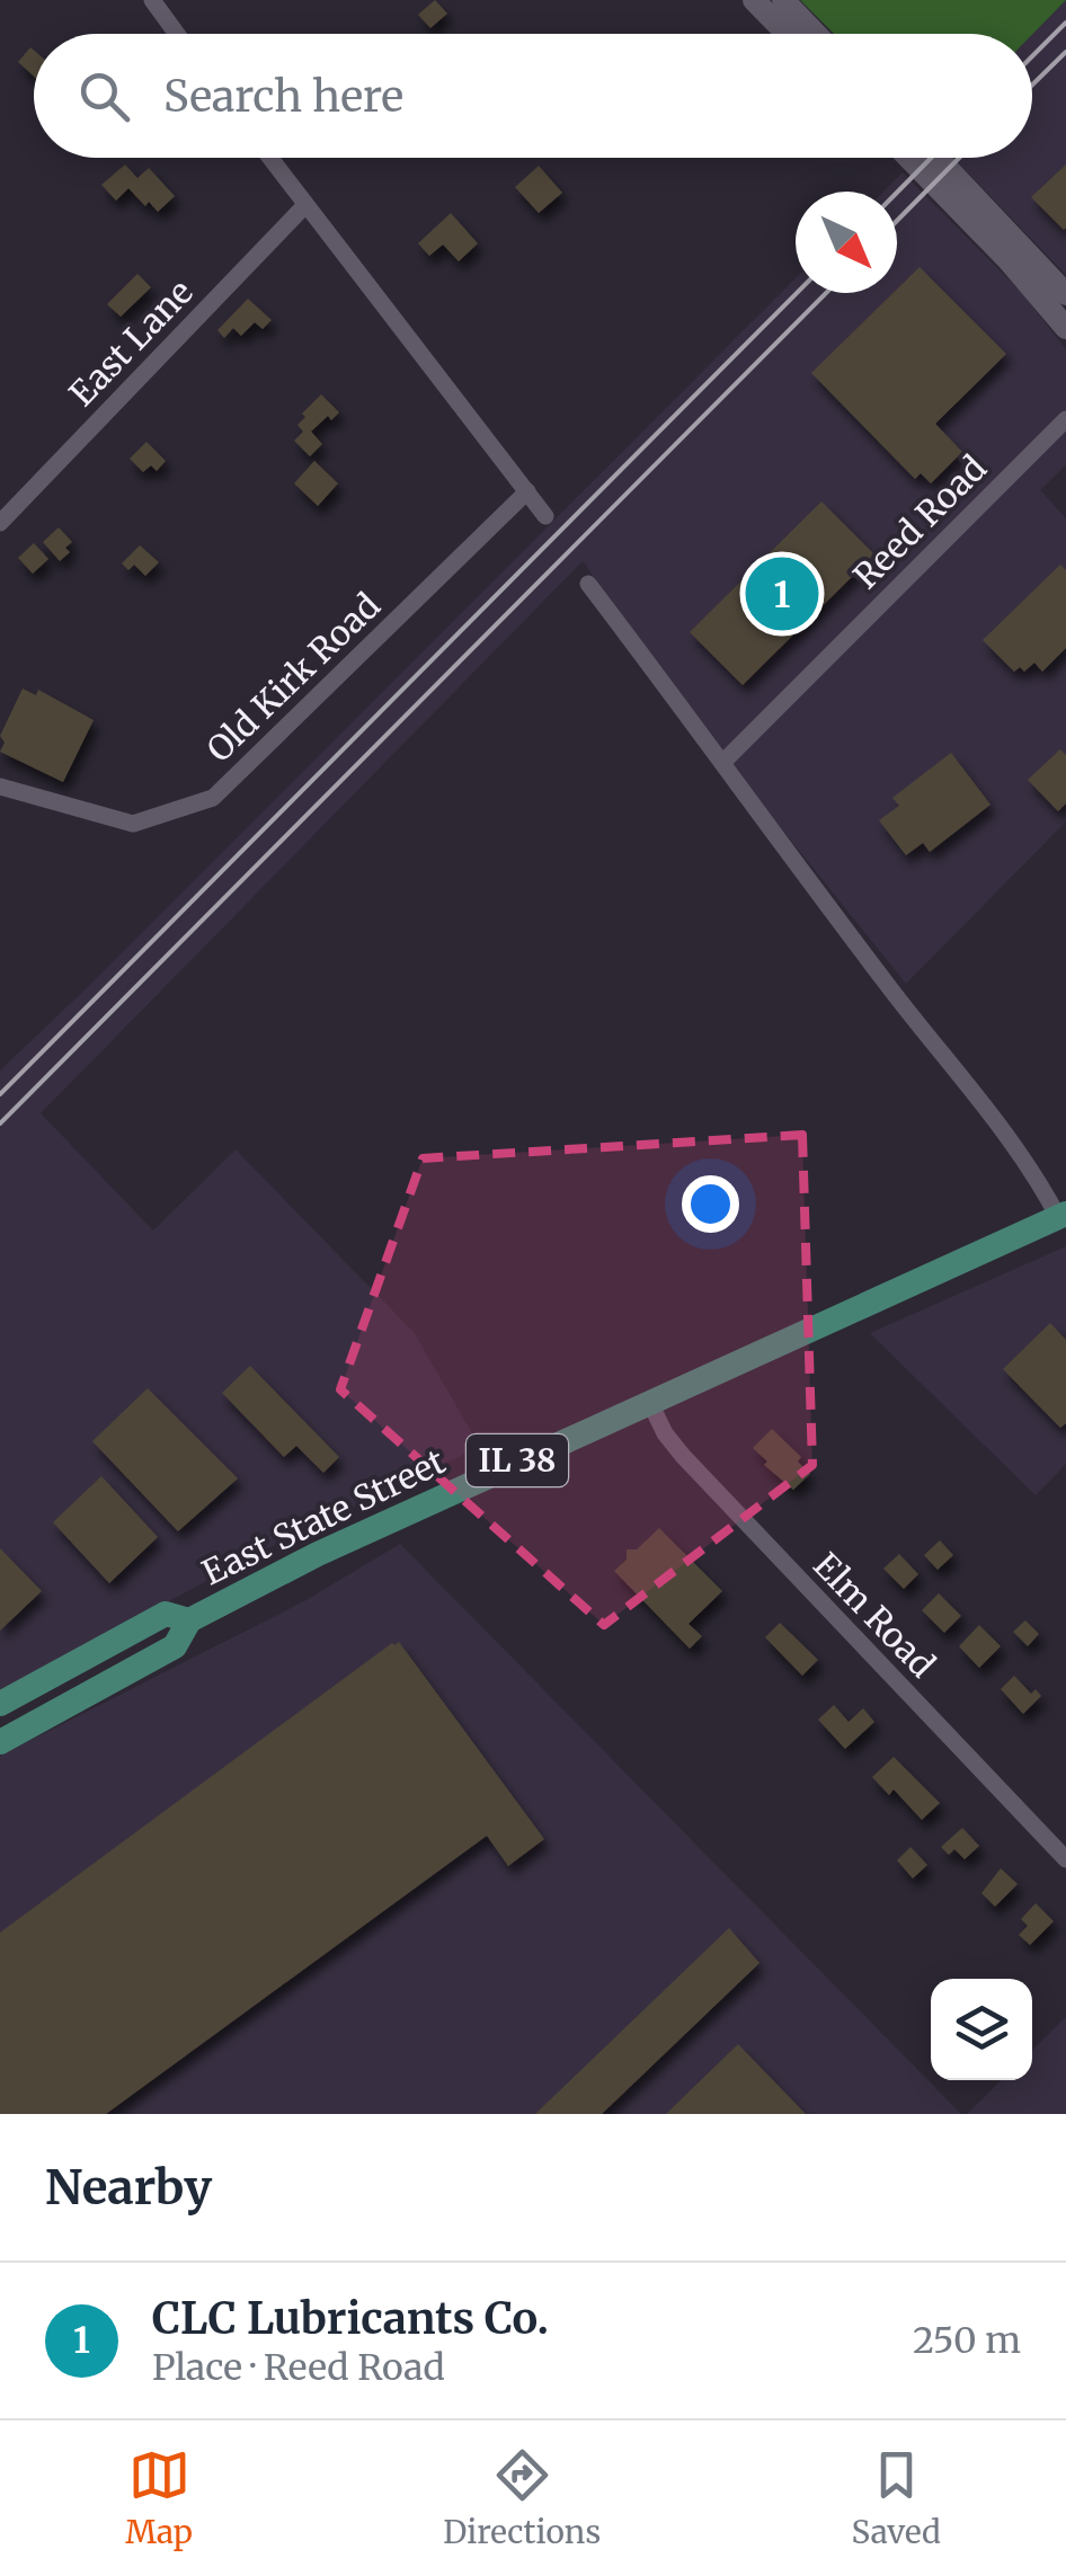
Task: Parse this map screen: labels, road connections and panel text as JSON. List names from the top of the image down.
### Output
{
  "streets": {
    "main road": ["IL 38", "East State Street"],
    "street": [
      "East Lane",
      "Reed Road",
      "Old Kirk Road",
      "Elm Road"
    ]
  },
  "crossings": [
    ["IL 38", "East State Street"],
    ["East State Street", "Elm Road"]
  ],
  "north": "bottom right",
  "page": {
    "search": "Search here",
    "pins": "1",
    "heading": "Nearby",
    "list": [
      {
        "mark": "1",
        "name": "CLC Lubricants Co.",
        "note": "Place · Reed Road",
        "value": "250 m"
      }
    ],
    "nav": ["Map", "Directions", "Saved"]
  }
}
